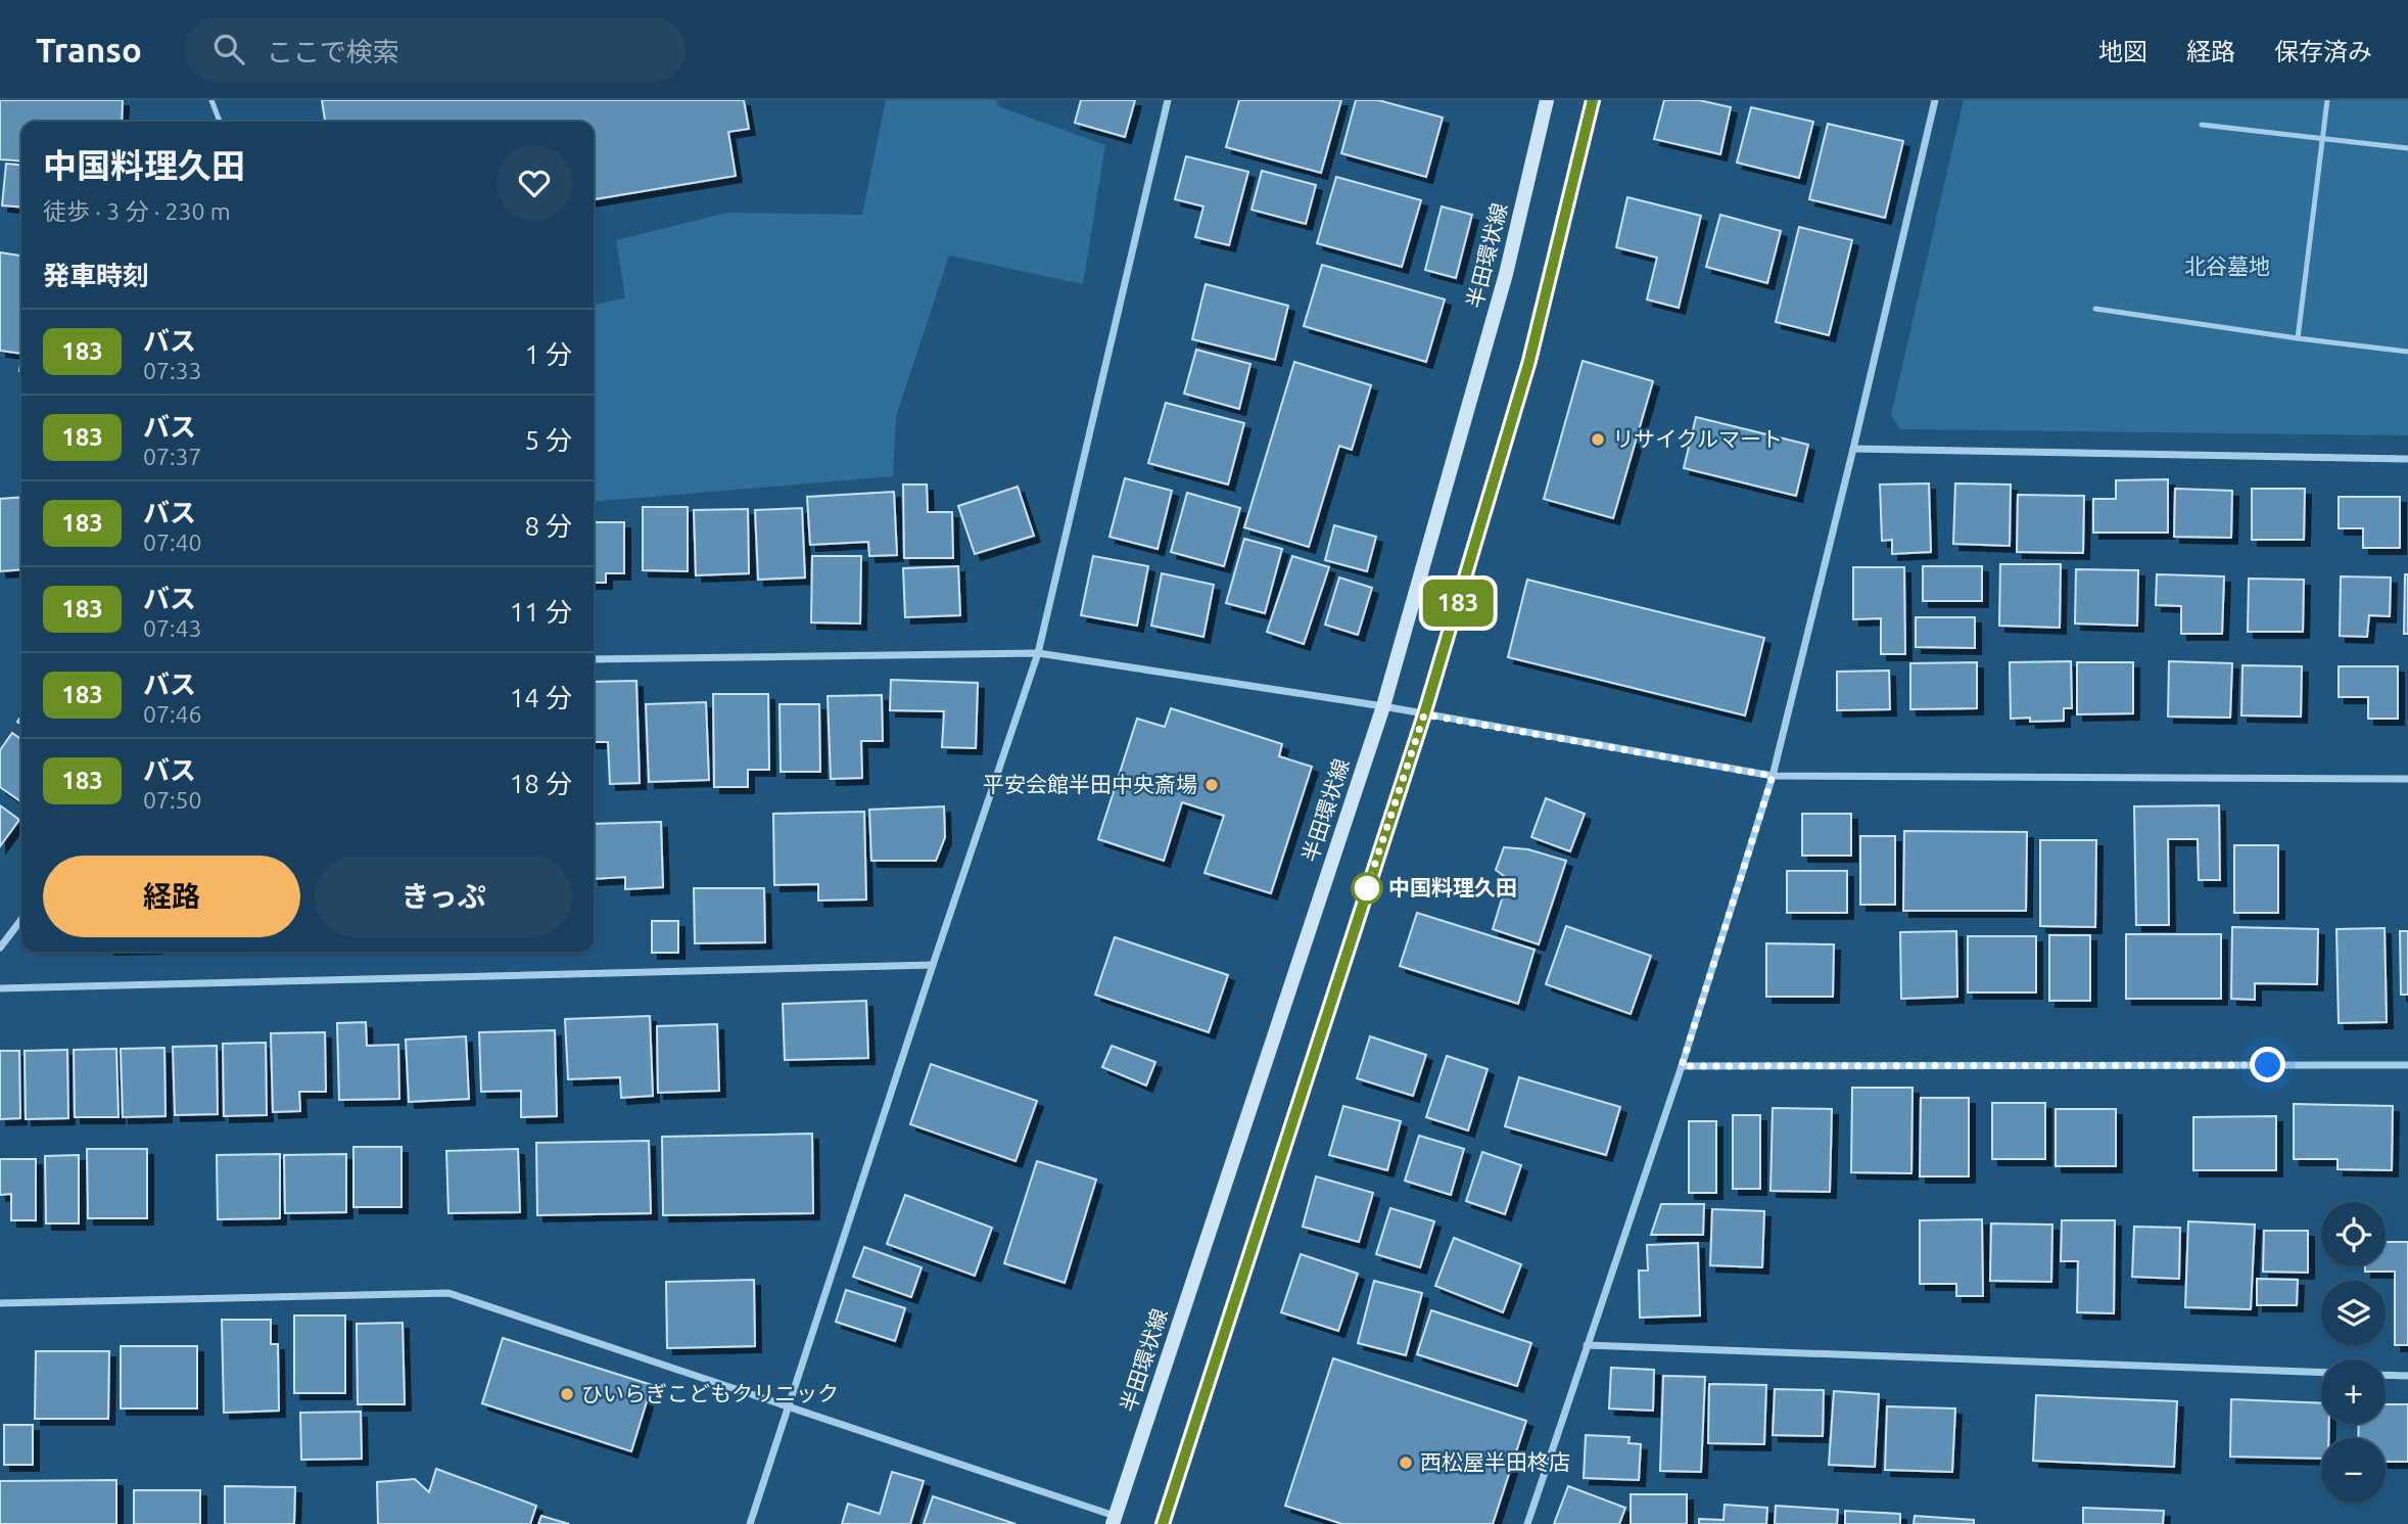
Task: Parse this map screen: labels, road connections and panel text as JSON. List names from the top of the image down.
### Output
{
  "streets": {
    "main road": ["半田環状線"]
  },
  "parks": ["北谷墓地"],
  "places": [
    "リサイクルマート",
    "平安会館半田中央斎場",
    "中国料理久田",
    "ひいらぎこどもクリニック",
    "西松屋半田柊店"
  ],
  "lines": ["bus line 183"],
  "page": {
    "header": "Transo",
    "search": "ここで検索",
    "nav": ["地図", "経路", "保存済み"],
    "on_map": "183",
    "heading": [
      ["中国料理久田", "徒歩 · 3 分 · 230 m"],
      "発車時刻"
    ],
    "list": [
      {
        "mark": "183",
        "name": "バス",
        "note": "07:33",
        "value": "1 分"
      },
      {
        "mark": "183",
        "name": "バス",
        "note": "07:37",
        "value": "5 分"
      },
      {
        "mark": "183",
        "name": "バス",
        "note": "07:40",
        "value": "8 分"
      },
      {
        "mark": "183",
        "name": "バス",
        "note": "07:43",
        "value": "11 分"
      },
      {
        "mark": "183",
        "name": "バス",
        "note": "07:46",
        "value": "14 分"
      },
      {
        "mark": "183",
        "name": "バス",
        "note": "07:50",
        "value": "18 分"
      }
    ],
    "buttons": ["経路", "きっぷ"],
    "map_buttons": ["+", "−"]
  }
}
